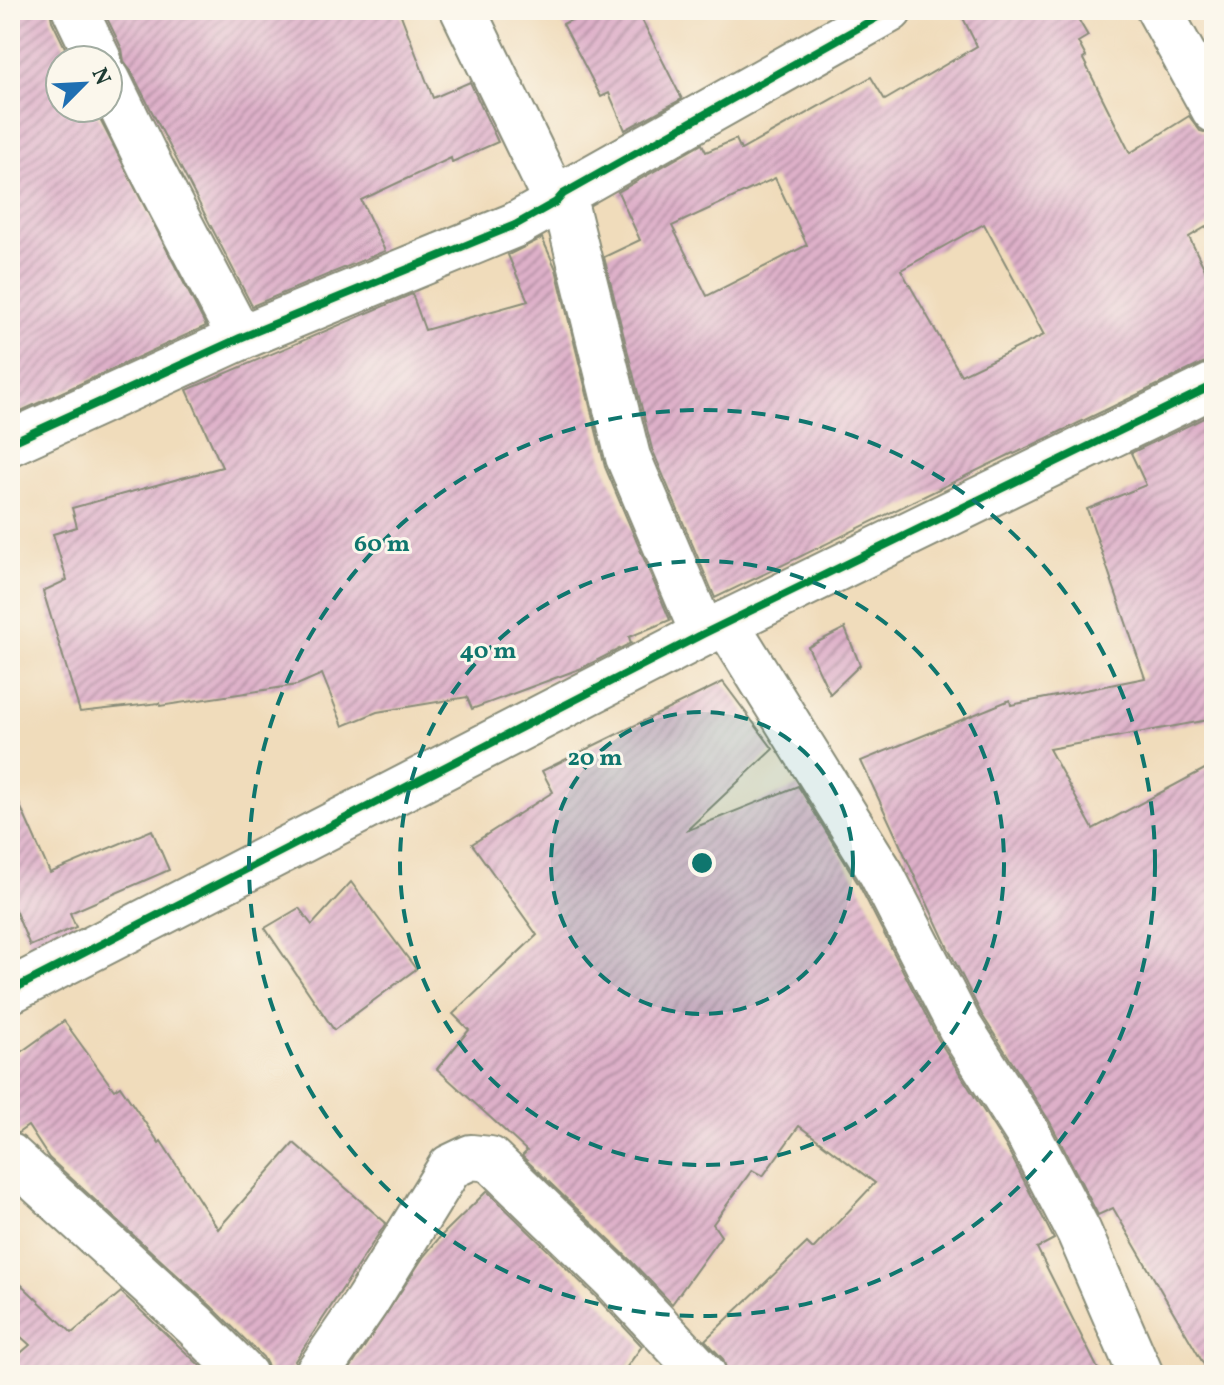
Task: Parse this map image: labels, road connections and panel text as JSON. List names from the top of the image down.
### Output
{
  "north": "top right",
  "rings": ["60 m", "40 m", "20 m"]
}
